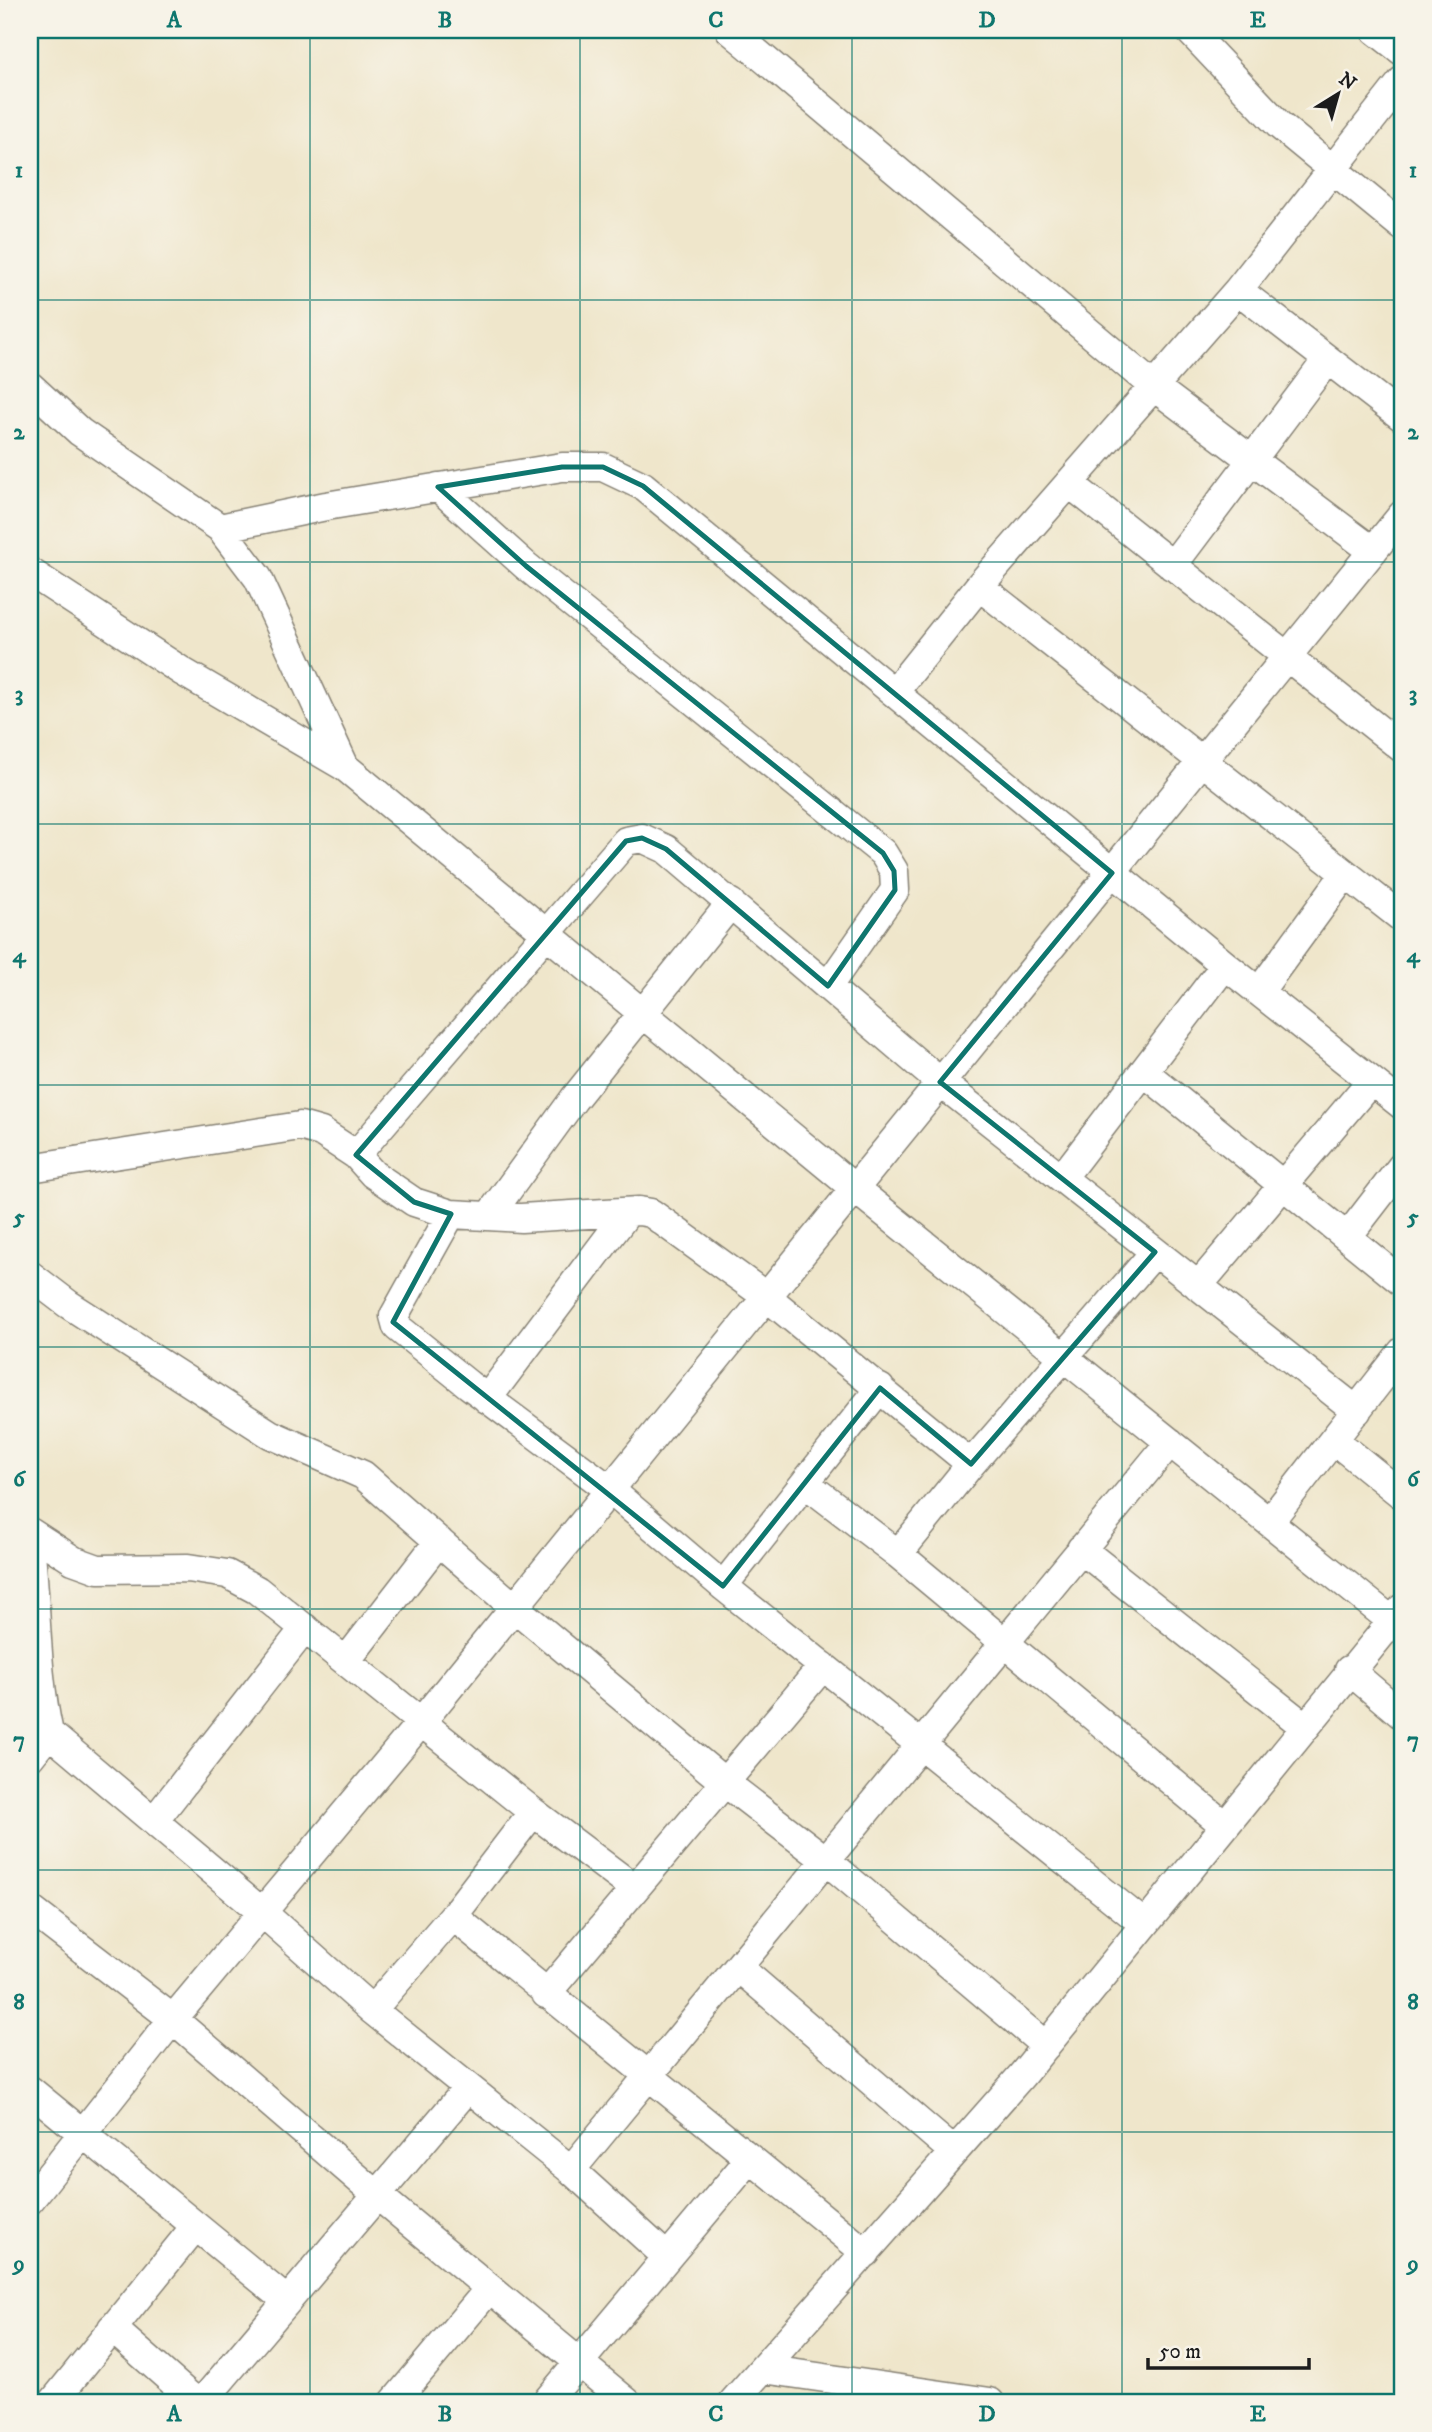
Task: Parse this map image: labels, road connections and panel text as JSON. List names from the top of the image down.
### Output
{
  "scale_bar": "50 m",
  "north": "top right",
  "grid": {
    "columns": [
      "A",
      "B",
      "C",
      "D",
      "E"
    ],
    "rows": [
      "1",
      "2",
      "3",
      "4",
      "5",
      "6",
      "7",
      "8",
      "9"
    ]
  }
}
